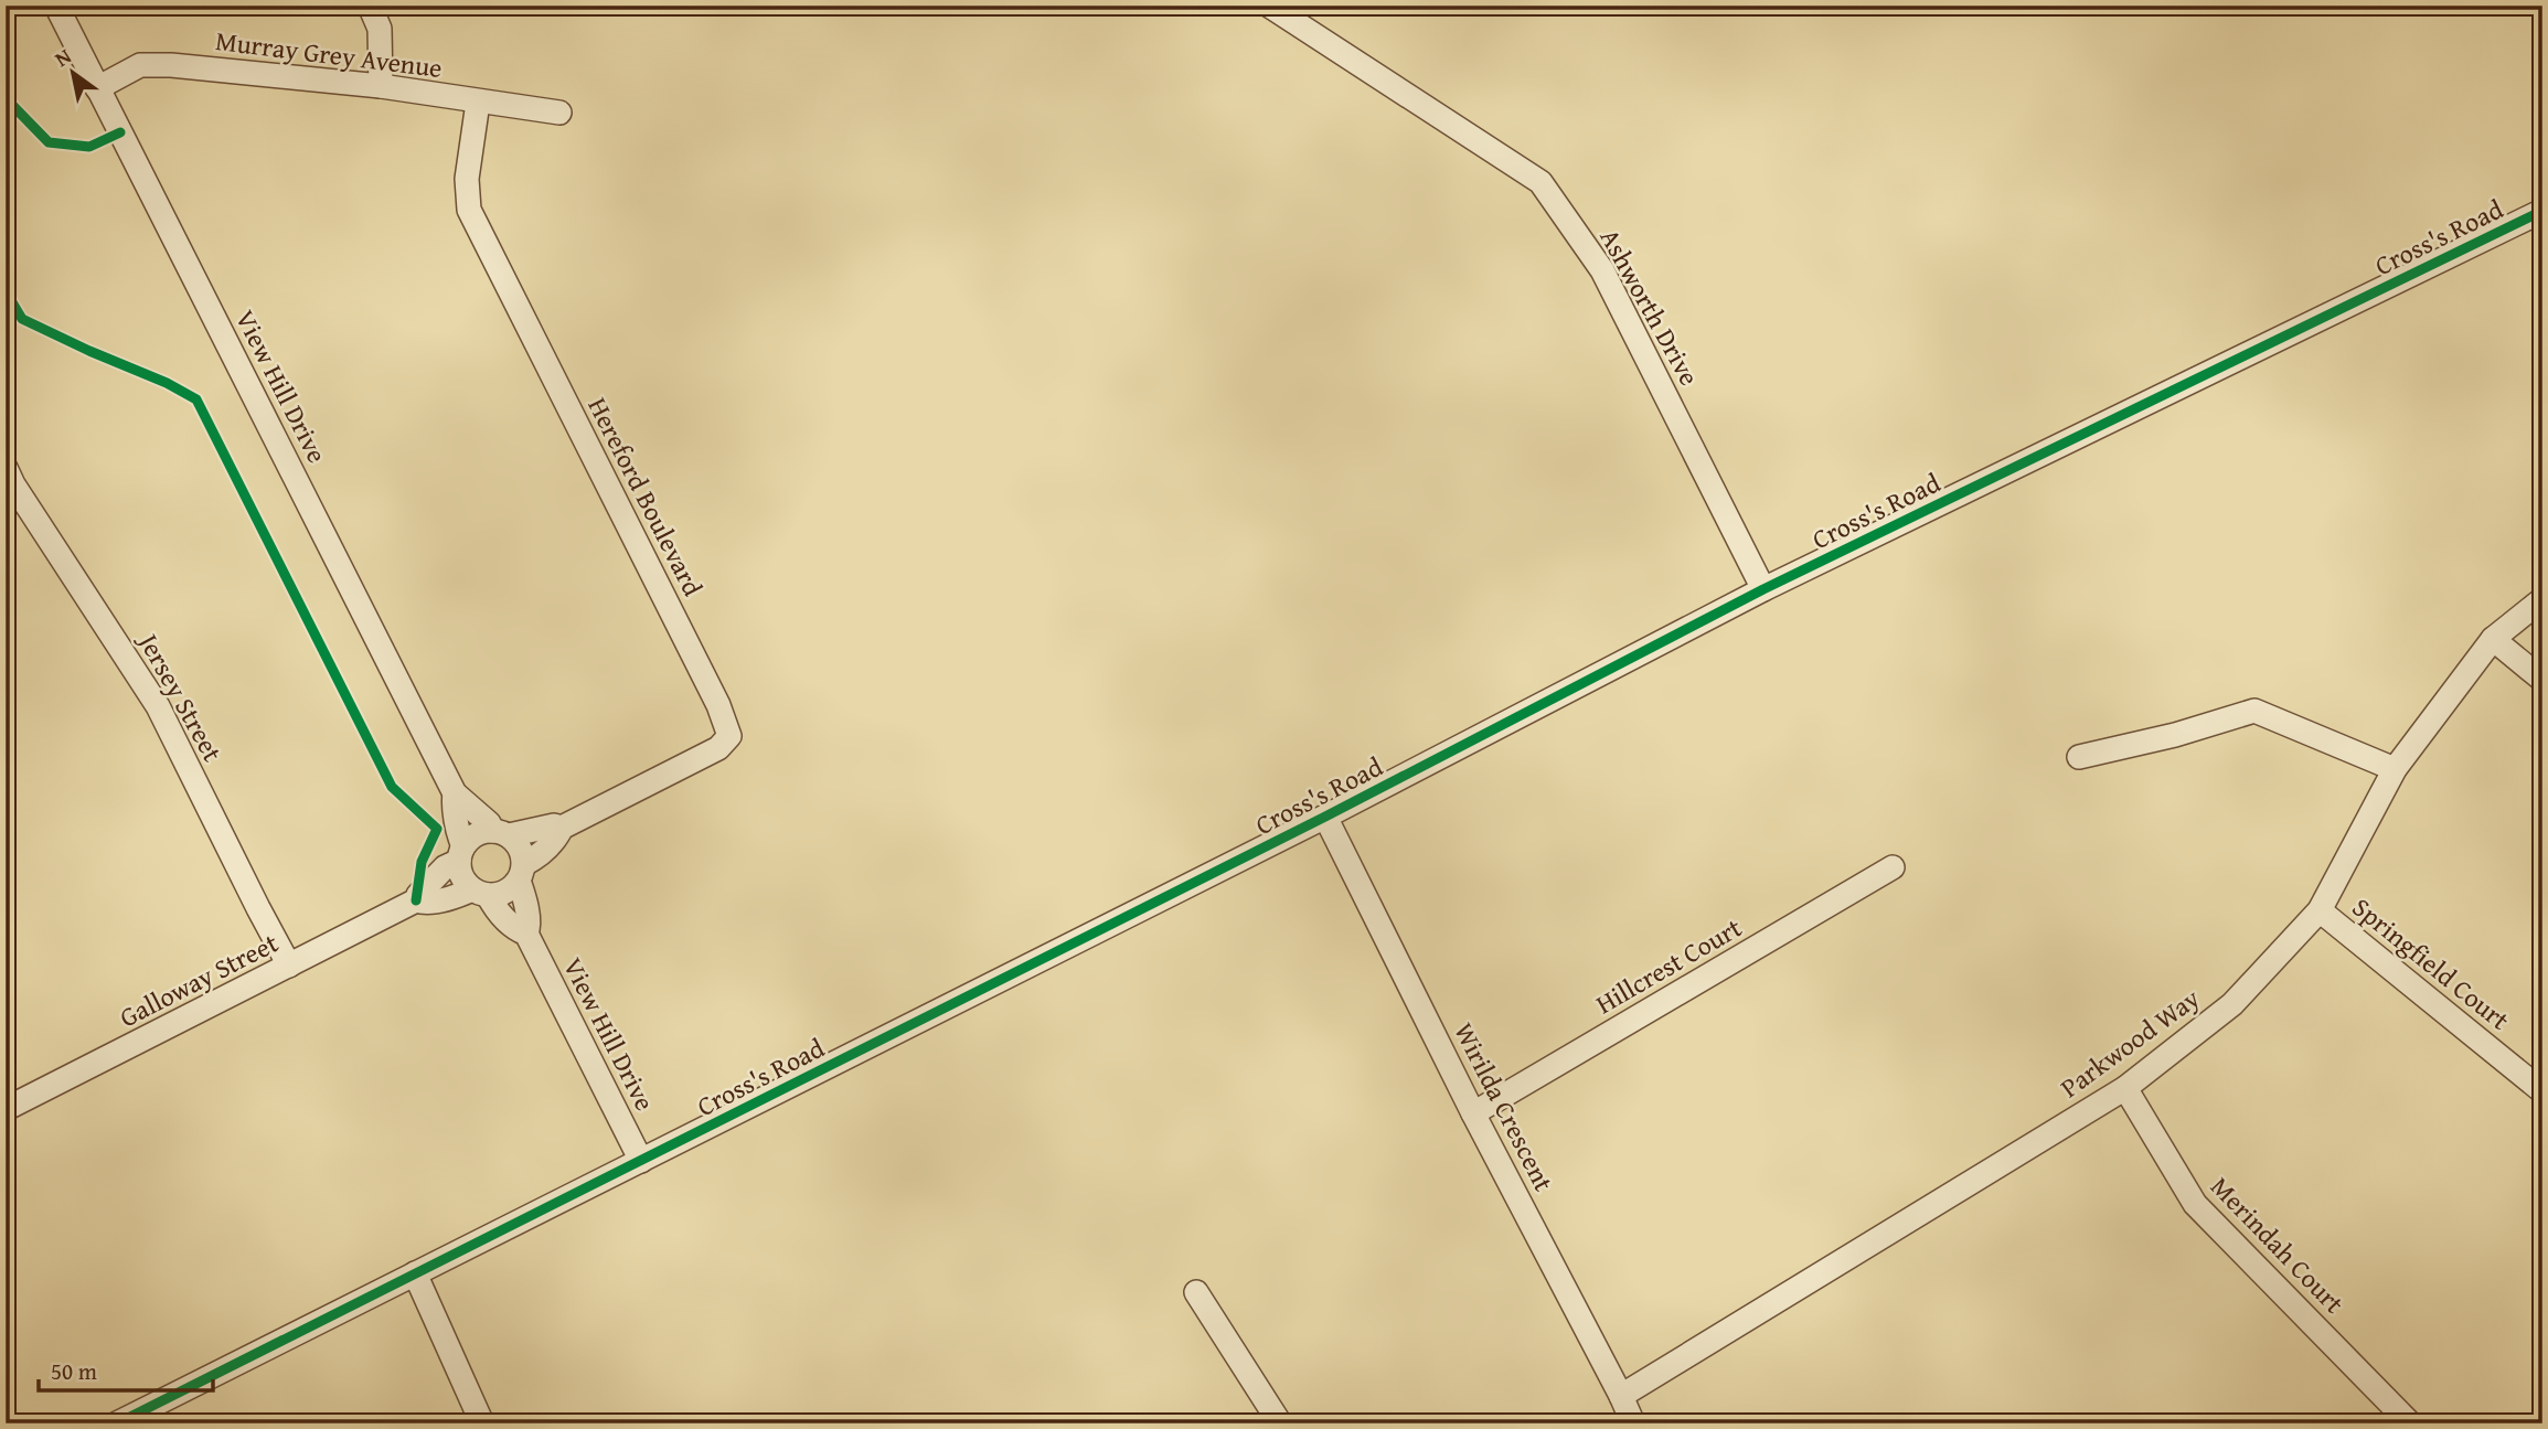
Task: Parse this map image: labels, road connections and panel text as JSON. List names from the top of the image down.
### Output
{
  "streets": {
    "street": [
      "Murray Grey Avenue",
      "Cross's Road",
      "Ashworth Drive",
      "View Hill Drive",
      "Hereford Boulevard",
      "Jersey Street",
      "Springfield Court",
      "Hillcrest Court",
      "Galloway Street",
      "Parkwood Way",
      "Wirilda Crescent",
      "Merindah Court"
    ]
  },
  "crossings": [
    ["Murray Grey Avenue", "View Hill Drive"],
    ["Murray Grey Avenue", "Hereford Boulevard"],
    ["Cross's Road", "Ashworth Drive"],
    ["Cross's Road", "View Hill Drive"],
    ["Cross's Road", "Wirilda Crescent"],
    ["View Hill Drive", "Hereford Boulevard"],
    ["View Hill Drive", "Galloway Street"],
    ["Hereford Boulevard", "Galloway Street"],
    ["Jersey Street", "Galloway Street"],
    ["Springfield Court", "Parkwood Way"],
    ["Hillcrest Court", "Wirilda Crescent"],
    ["Parkwood Way", "Wirilda Crescent"],
    ["Parkwood Way", "Merindah Court"]
  ],
  "scale_bar": "50 m",
  "north": "top left"
}
